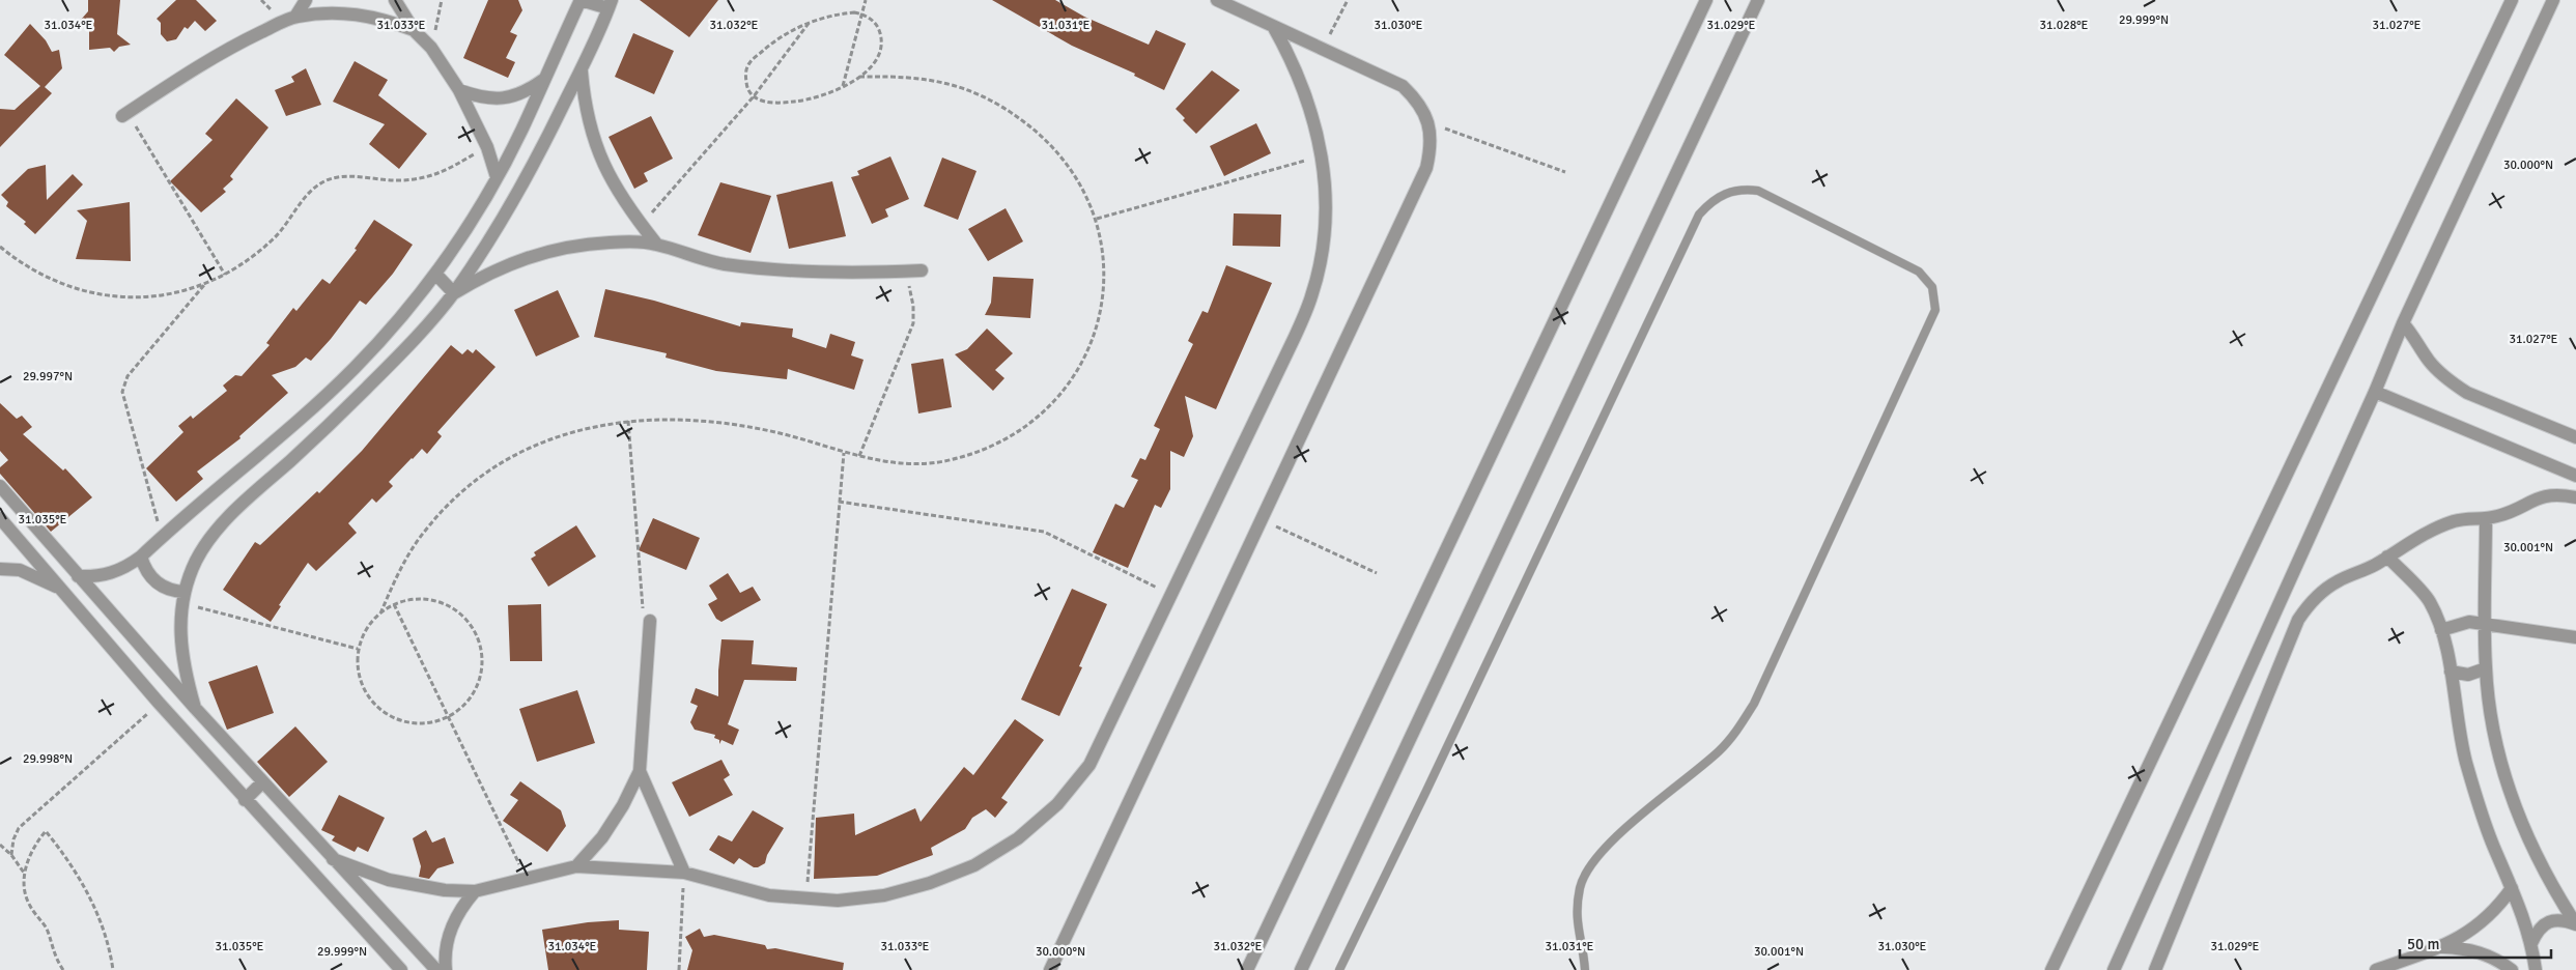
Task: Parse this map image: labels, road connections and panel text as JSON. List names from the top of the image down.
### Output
{
  "scale_bar": "50 m",
  "coordinates": [
    "29.999°N",
    "31.034°E",
    "31.033°E",
    "31.032°E",
    "31.031°E",
    "31.030°E",
    "31.029°E",
    "31.027°E",
    "31.028°E",
    "30.000°N",
    "29.997°N",
    "31.035°E",
    "30.001°N",
    "29.998°N"
  ]
}
